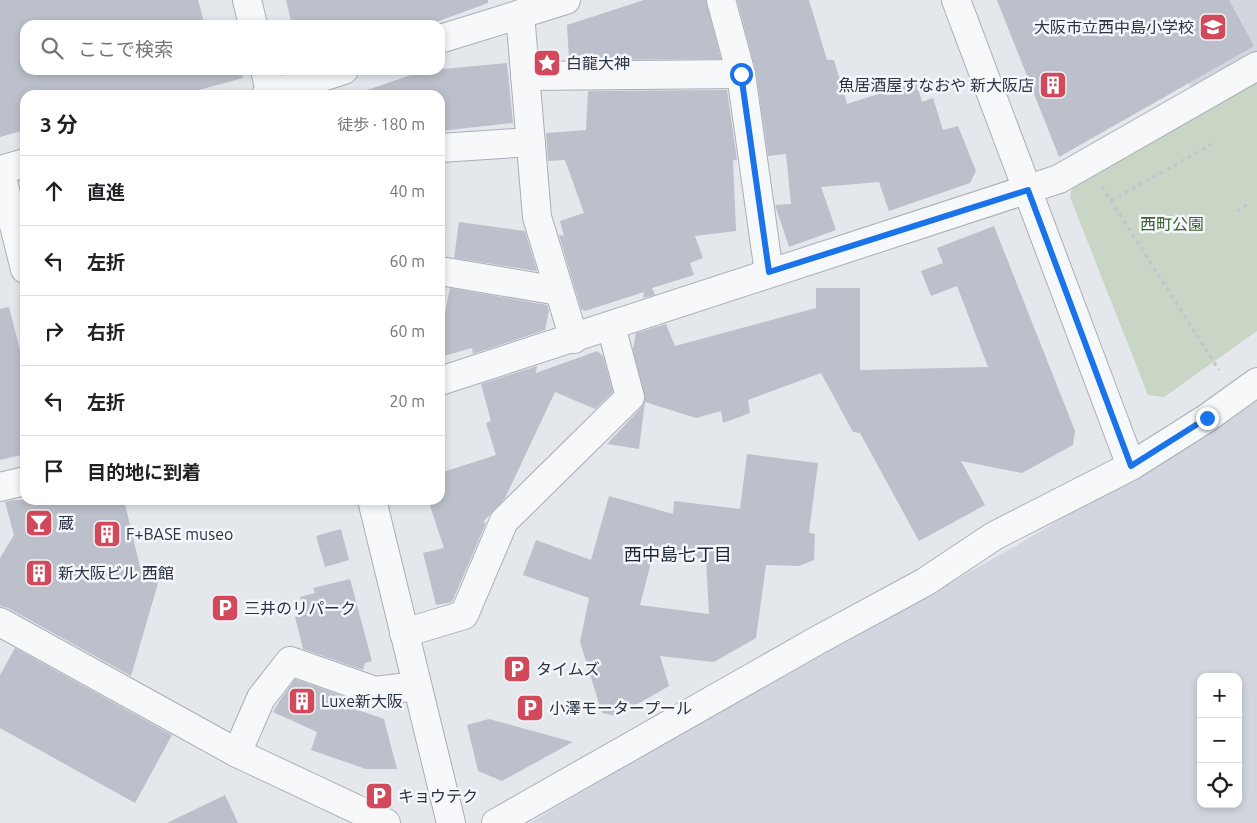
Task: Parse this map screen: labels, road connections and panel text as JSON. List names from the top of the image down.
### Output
{
  "districts": ["西中島七丁目"],
  "parks": ["西町公園"],
  "places": {
    "school or university": ["大阪市立西中島小学校"],
    "place": ["白龍大神"],
    "building": [
      "魚居酒屋すなおや 新大阪店",
      "F+BASE museo",
      "新大阪ビル 西館",
      "Luxe新大阪"
    ],
    "bar": ["蔵"],
    "parking": [
      "三井のリパーク",
      "タイムズ",
      "小澤モータープール",
      "キョウテク"
    ]
  },
  "page": {
    "search": "ここで検索",
    "heading": ["3 分", "徒歩 · 180 m"],
    "list": [
      ["直進", "40 m"],
      ["左折", "60 m"],
      ["右折", "60 m"],
      ["左折", "20 m"],
      "目的地に到着"
    ],
    "map_buttons": ["+", "−"]
  }
}
